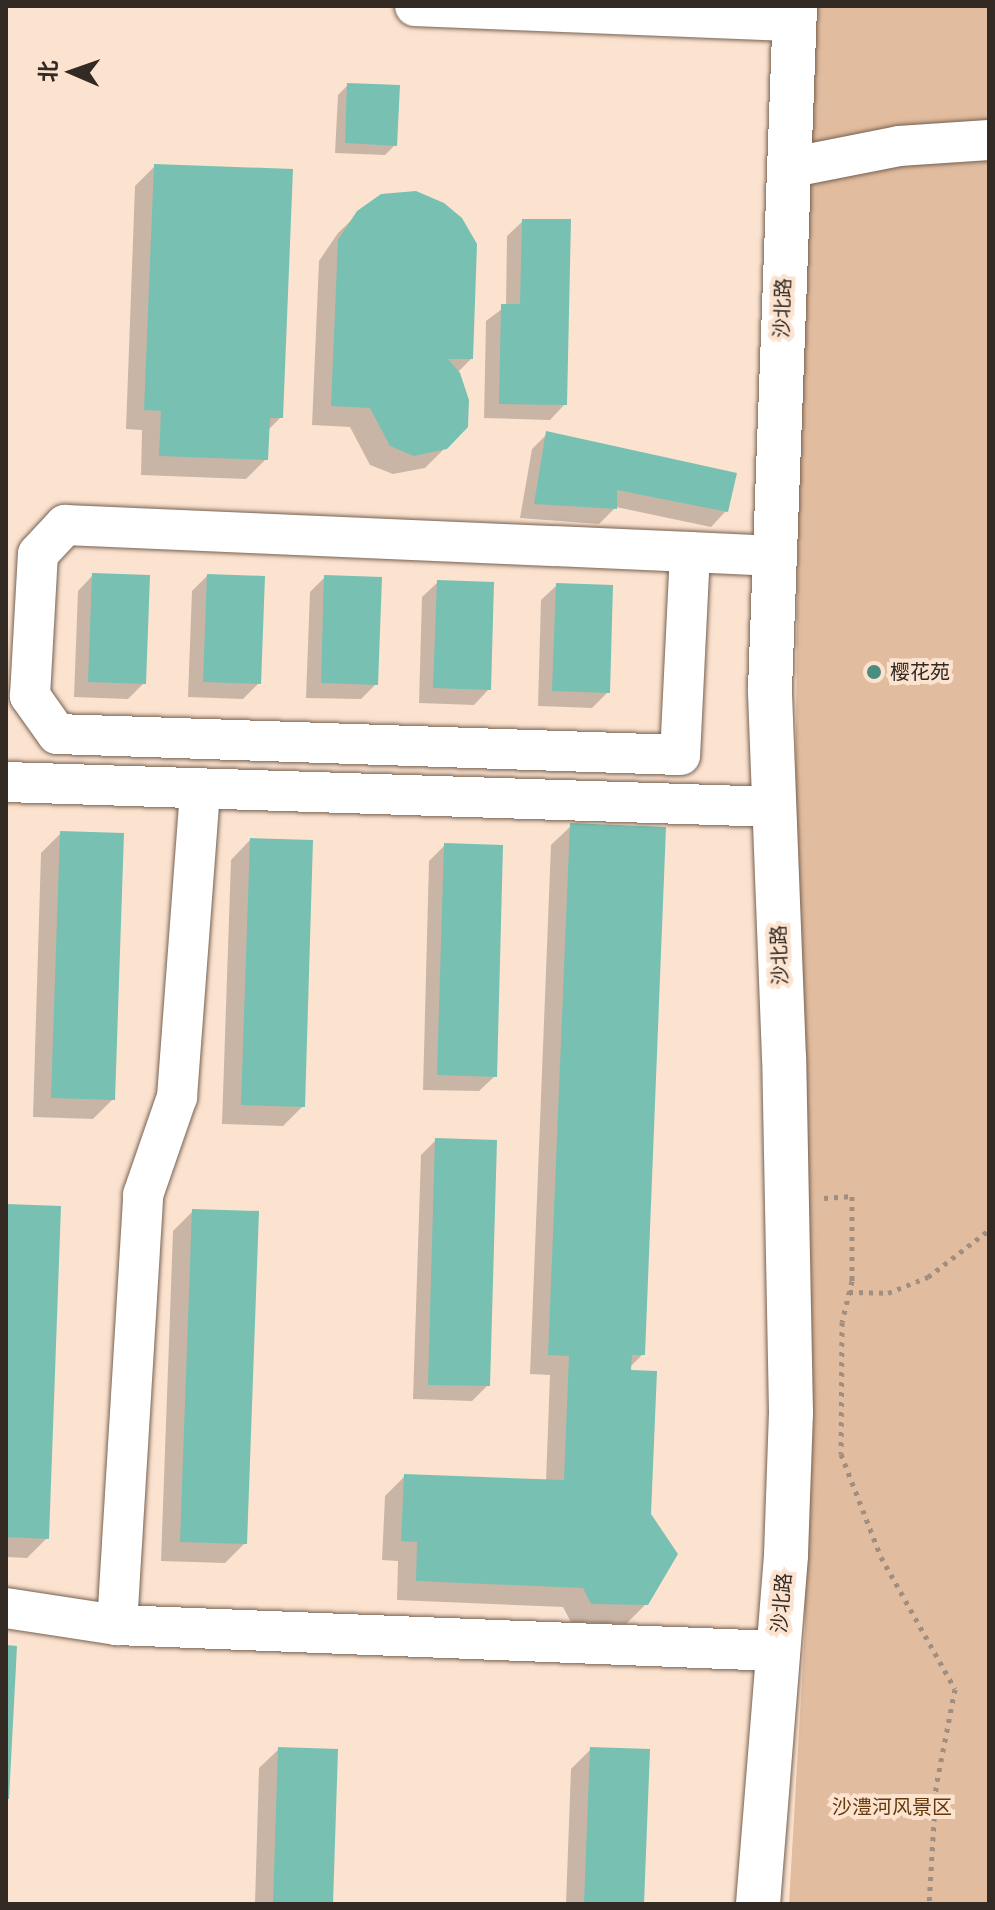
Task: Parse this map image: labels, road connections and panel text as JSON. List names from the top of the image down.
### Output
{
  "streets": {
    "street": ["沙北路"]
  },
  "parks": ["沙澧河风景区"],
  "places": ["樱花苑"],
  "north": "left"
}
